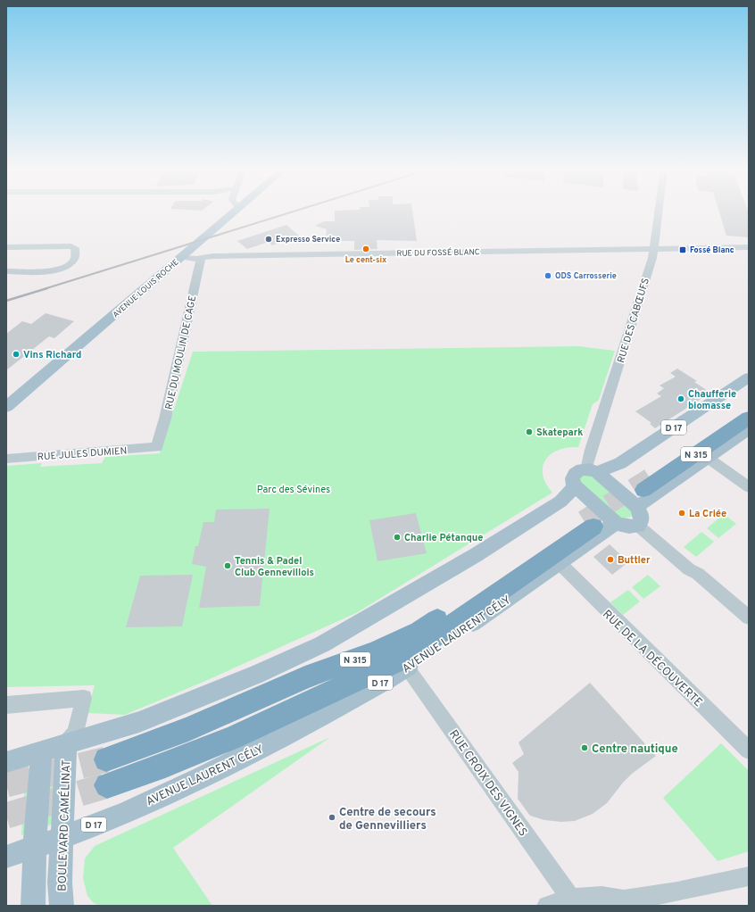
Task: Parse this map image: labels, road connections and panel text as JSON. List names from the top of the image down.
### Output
{
  "streets": {
    "highway": ["N 315"],
    "main road": [
      "AVENUE LOUIS ROCHE",
      "D 17",
      "AVENUE LAURENT CÉLY",
      "BOULEVARD CAMÉLINAT"
    ],
    "street": [
      "RUE DU FOSSÉ BLANC",
      "RUE DES CABŒUFS",
      "RUE DU MOULIN DE CAGE",
      "RUE JULES DUMIEN",
      "RUE DE LA DÉCOUVERTE",
      "RUE CROIX DES VIGNES"
    ]
  },
  "crossings": [
    ["RUE DU FOSSÉ BLANC", "AVENUE LOUIS ROCHE"],
    ["RUE DU FOSSÉ BLANC", "RUE DES CABŒUFS"],
    ["RUE DU FOSSÉ BLANC", "RUE DU MOULIN DE CAGE"],
    ["RUE DES CABŒUFS", "D 17"],
    ["RUE DU MOULIN DE CAGE", "RUE JULES DUMIEN"],
    ["N 315", "AVENUE LAURENT CÉLY"],
    ["AVENUE LAURENT CÉLY", "RUE DE LA DÉCOUVERTE"],
    ["AVENUE LAURENT CÉLY", "RUE CROIX DES VIGNES"],
    ["AVENUE LAURENT CÉLY", "BOULEVARD CAMÉLINAT"]
  ],
  "parks": ["Parc des Sévines"],
  "places": {
    "other": [
      "Expresso Service",
      "Le cent-six",
      "ODS Carrosserie",
      "Vins Richard",
      "Chaufferie biomasse",
      "Skatepark",
      "La Criée",
      "Charlie Pétanque",
      "Buttler",
      "Tennis & Padel Club Gennevillois",
      "Centre nautique",
      "Centre de secours de Gennevilliers"
    ],
    "transit": ["Fossé Blanc"]
  }
}
